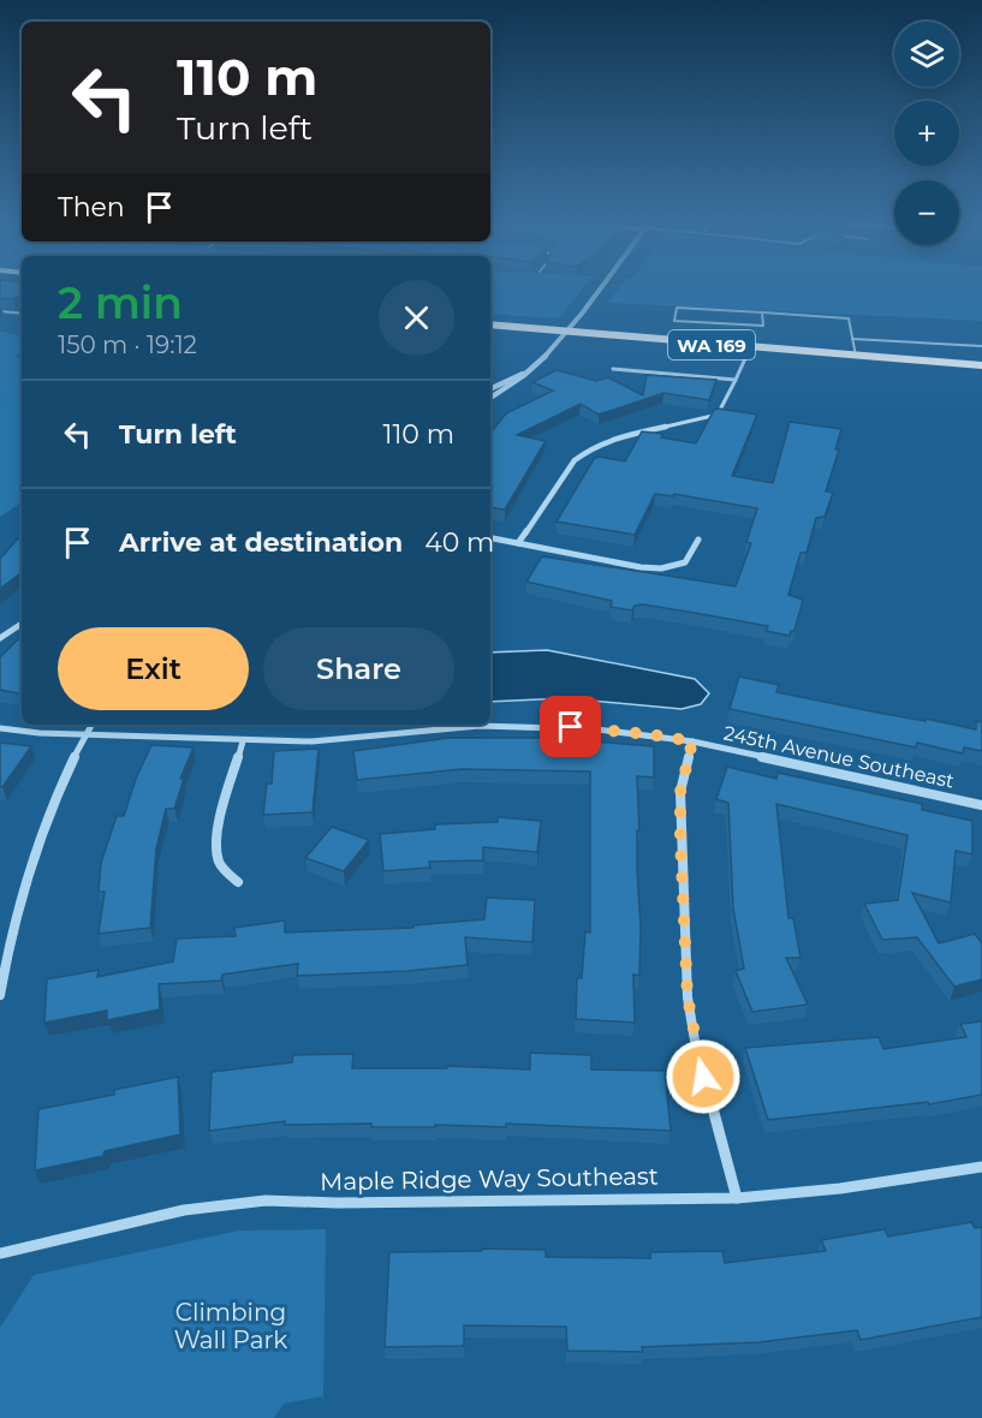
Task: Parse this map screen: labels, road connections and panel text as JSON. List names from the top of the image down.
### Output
{
  "streets": {
    "main road": ["WA 169"],
    "street": ["245th Avenue Southeast", "Maple Ridge Way Southeast"]
  },
  "parks": ["Climbing Wall Park"],
  "page": {
    "map_buttons": ["+", "−"],
    "turn": ["110 m", "Turn left"],
    "then": "Then",
    "heading": ["2 min", "150 m · 19:12"],
    "list": [
      {
        "name": "Turn left",
        "value": "110 m"
      },
      {
        "name": "Arrive at destination",
        "value": "40 m"
      }
    ],
    "buttons": ["Exit", "Share"]
  }
}
